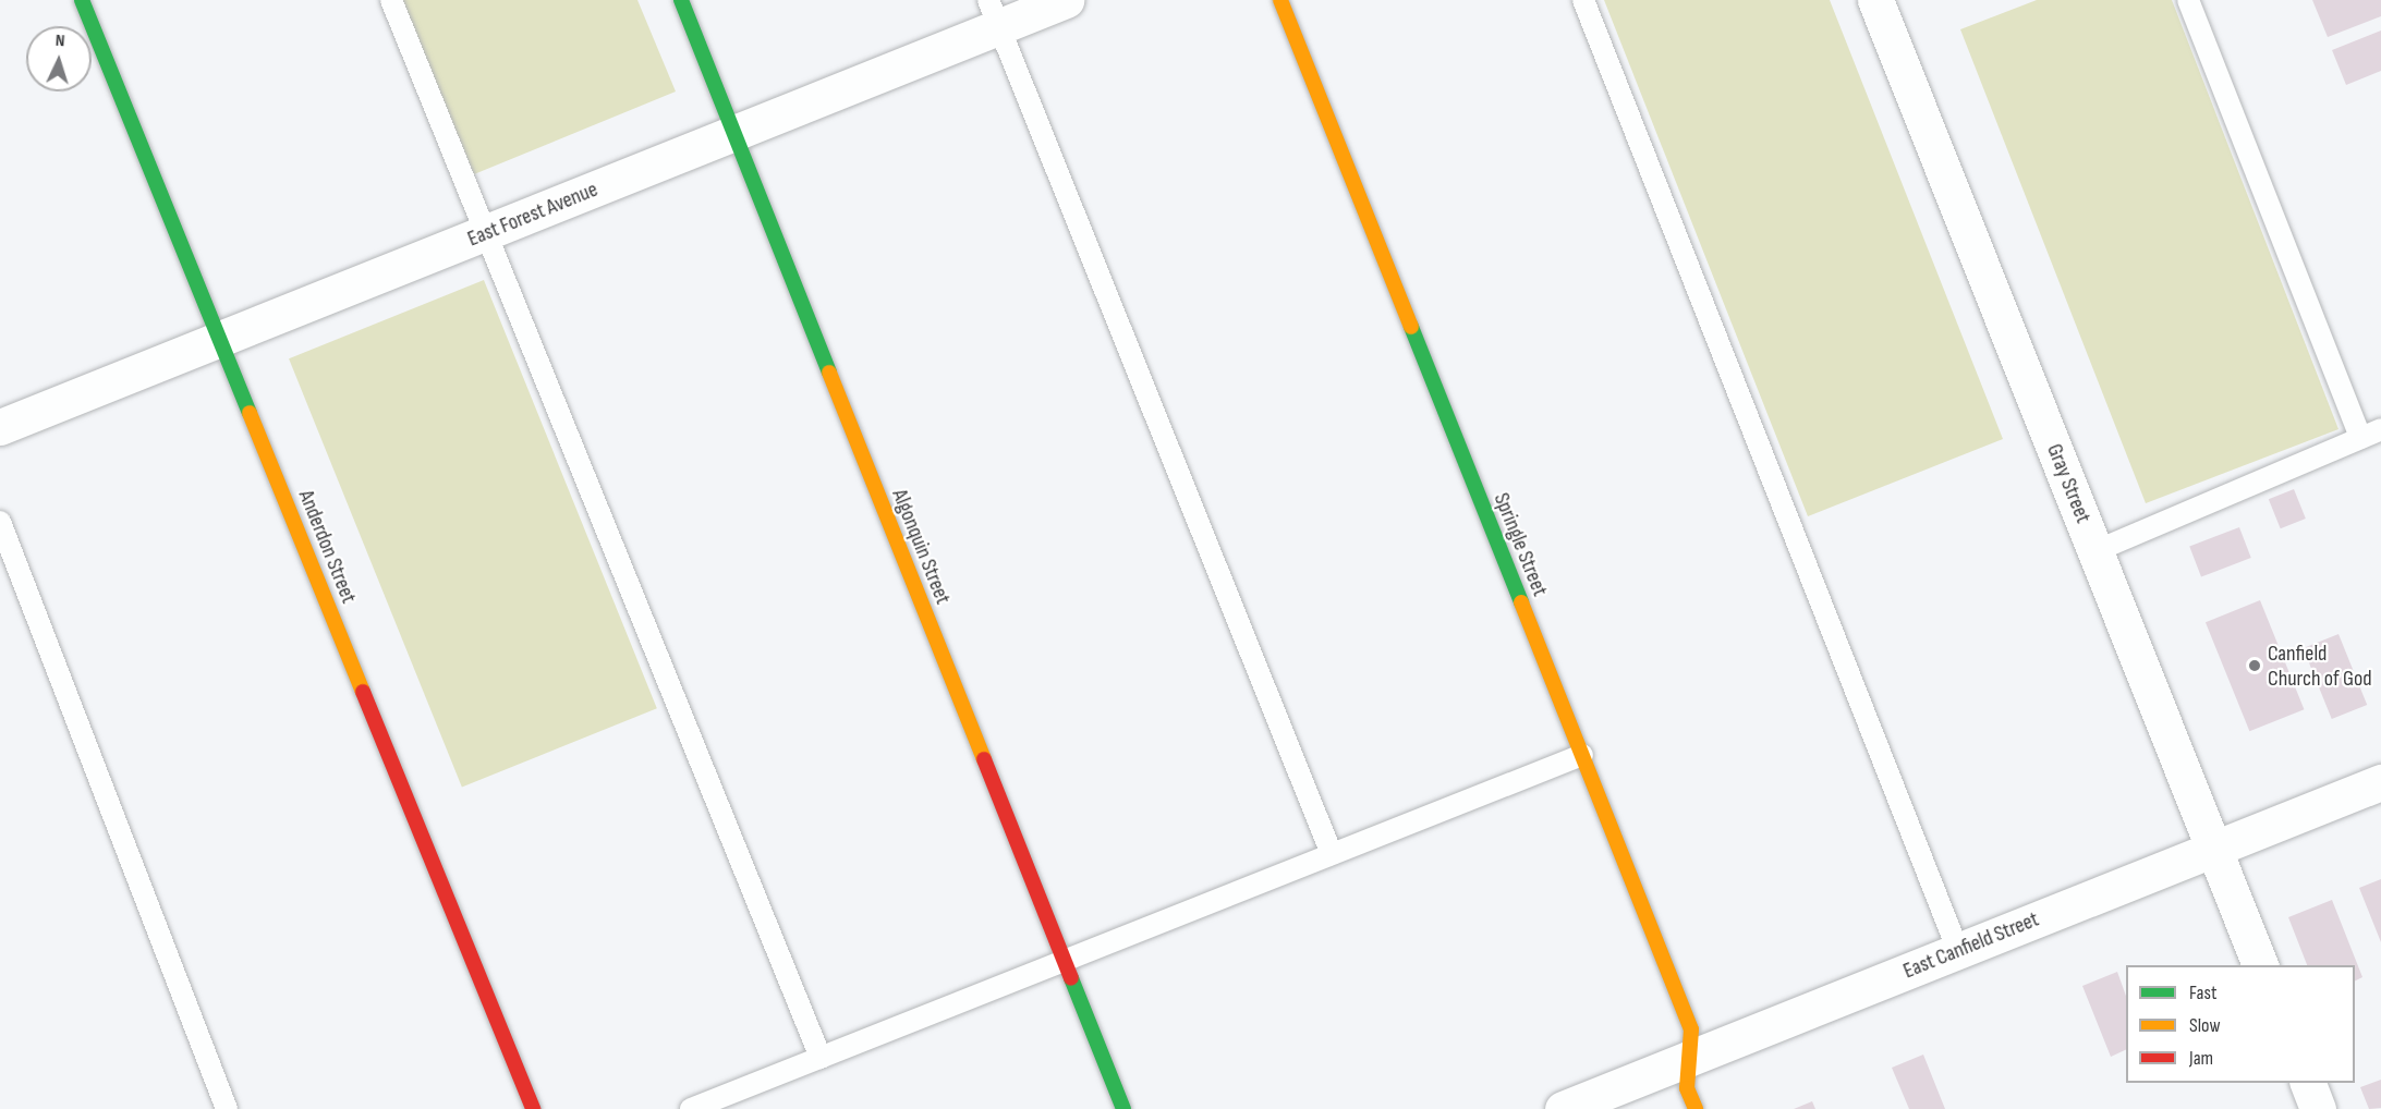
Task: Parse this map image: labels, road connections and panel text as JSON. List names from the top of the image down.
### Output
{
  "streets": {
    "street": [
      "East Forest Avenue",
      "Gray Street",
      "Springle Street",
      "Anderdon Street",
      "Algonquin Street",
      "East Canfield Street"
    ]
  },
  "crossings": [
    ["East Forest Avenue", "Anderdon Street"],
    ["East Forest Avenue", "Algonquin Street"],
    ["Gray Street", "East Canfield Street"],
    ["Springle Street", "East Canfield Street"]
  ],
  "places": ["Canfield Church of God"],
  "legend": ["Fast", "Slow", "Jam"],
  "north": "top"
}
